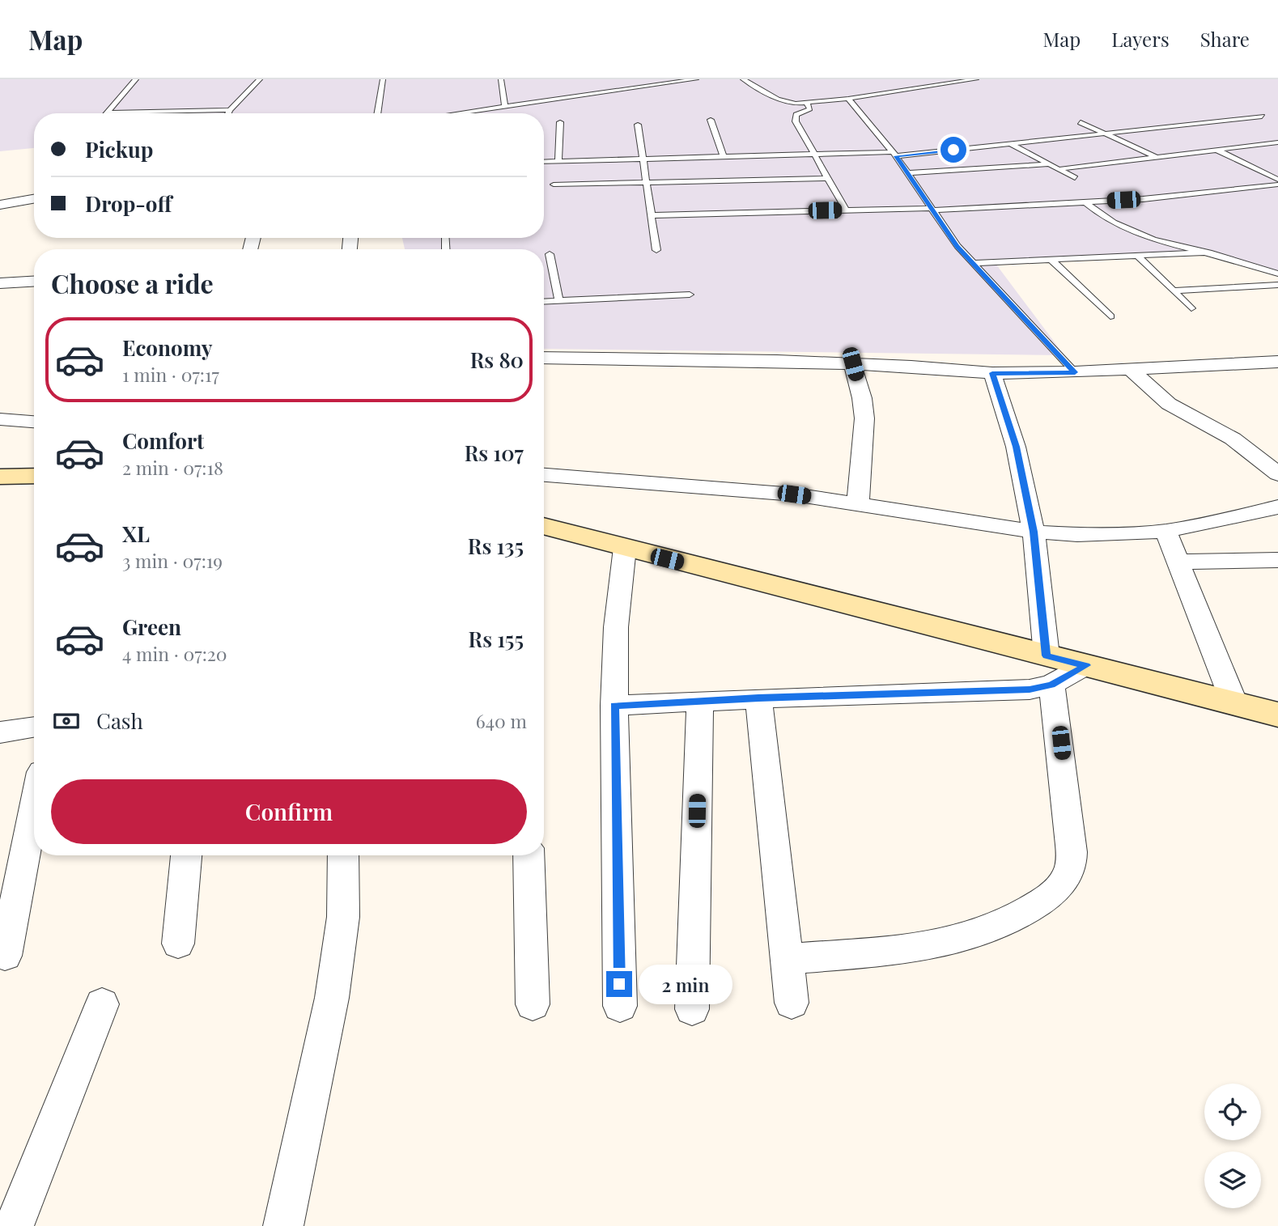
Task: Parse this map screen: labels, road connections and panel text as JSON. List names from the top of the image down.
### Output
{
  "page": {
    "header": "Map",
    "nav": ["Map", "Layers", "Share"],
    "banner": ["Pickup", "Drop-off"],
    "heading": "Choose a ride",
    "list": [
      {
        "name": "Economy",
        "note": "1 min · 07:17",
        "value": "Rs 80"
      },
      {
        "name": "Comfort",
        "note": "2 min · 07:18",
        "value": "Rs 107"
      },
      {
        "name": "XL",
        "note": "3 min · 07:19",
        "value": "Rs 135"
      },
      {
        "name": "Green",
        "note": "4 min · 07:20",
        "value": "Rs 155"
      }
    ],
    "pay": ["Cash", "640 m"],
    "buttons": "Confirm",
    "bubble": "2 min"
  }
}
